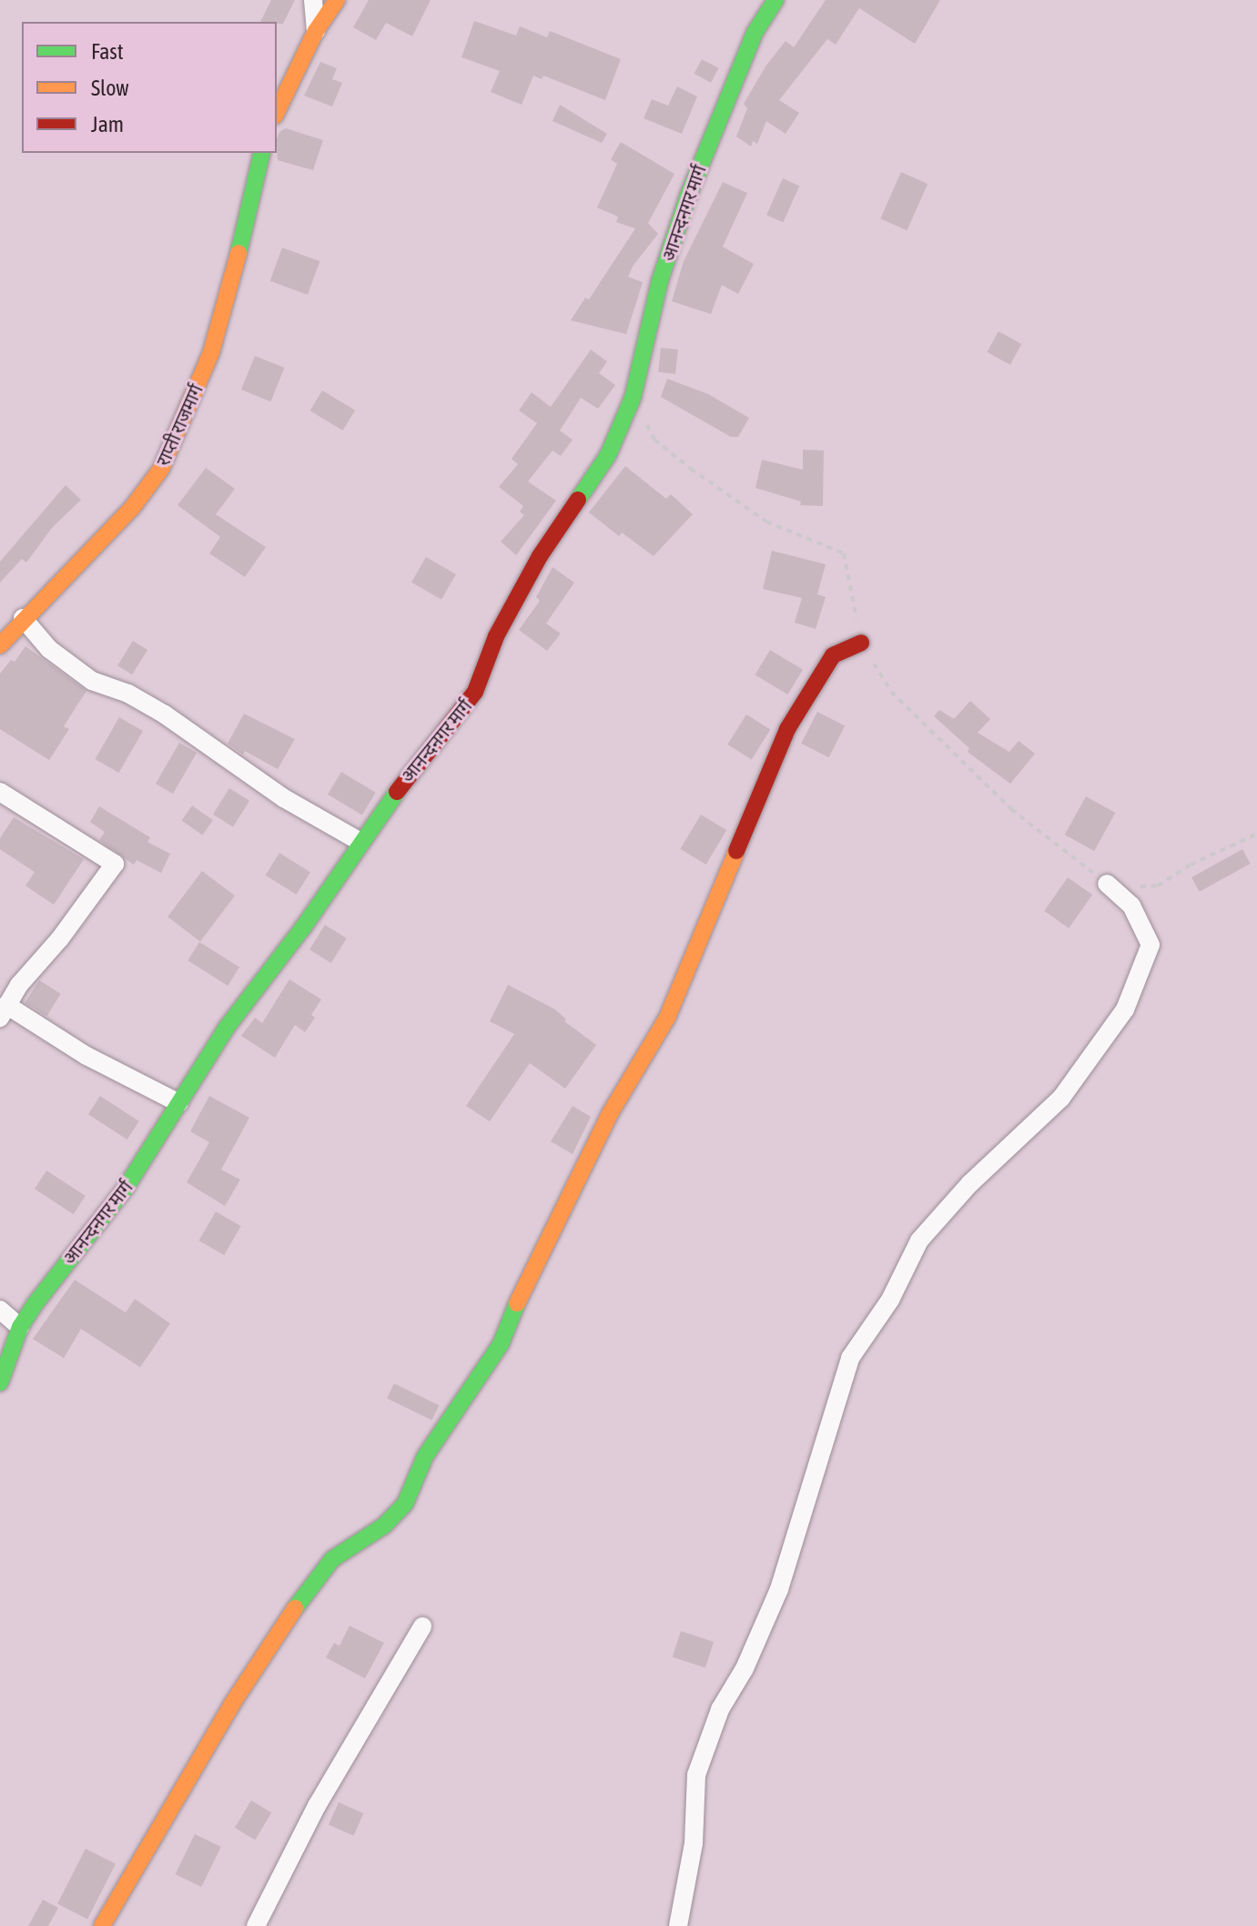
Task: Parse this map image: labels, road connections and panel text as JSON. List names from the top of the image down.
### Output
{
  "streets": {
    "street": ["आनन्दनगर मार्ग", "राप्ती राजमार्ग"]
  },
  "legend": ["Fast", "Slow", "Jam"]
}
